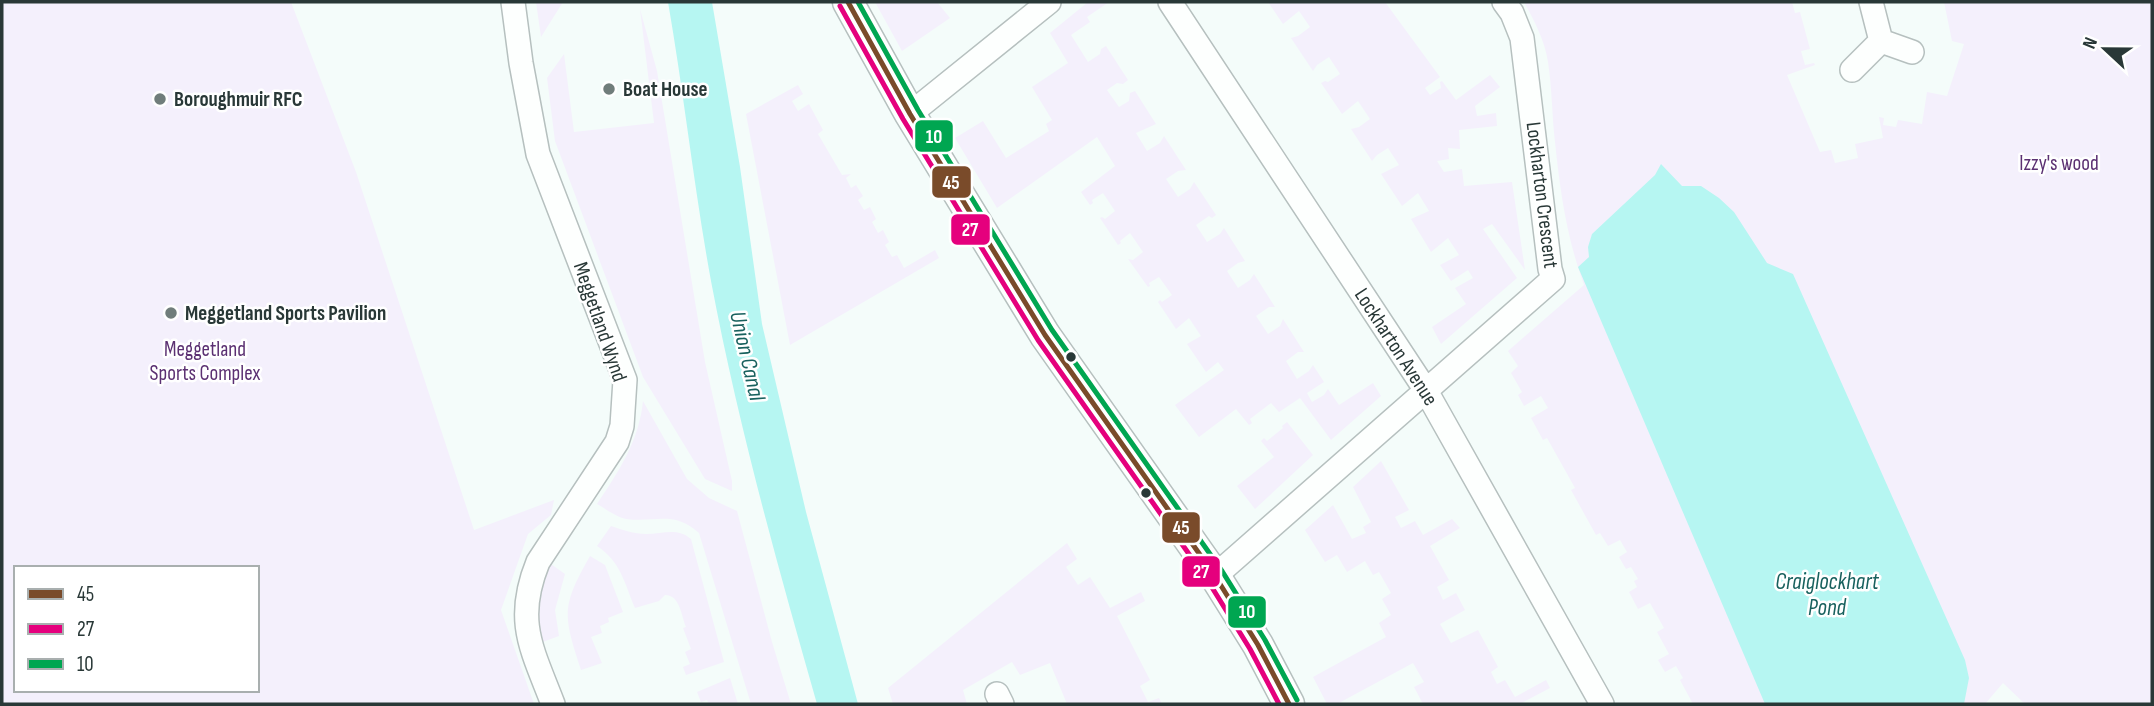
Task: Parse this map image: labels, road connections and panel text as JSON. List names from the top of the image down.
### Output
{
  "streets": {
    "street": ["Lockharton Crescent", "Meggetland Wynd", "Lockharton Avenue"]
  },
  "crossings": [
    ["Lockharton Crescent", "Lockharton Avenue"]
  ],
  "water": ["Union Canal", "Craiglockhart Pond"],
  "parks": ["Izzy's wood", "Meggetland Sports Complex"],
  "places": ["Boat House", "Boroughmuir RFC", "Meggetland Sports Pavilion"],
  "lines": ["transit line 45", "transit line 10", "transit line 27"],
  "legend": ["45", "27", "10"],
  "north": "left"
}
